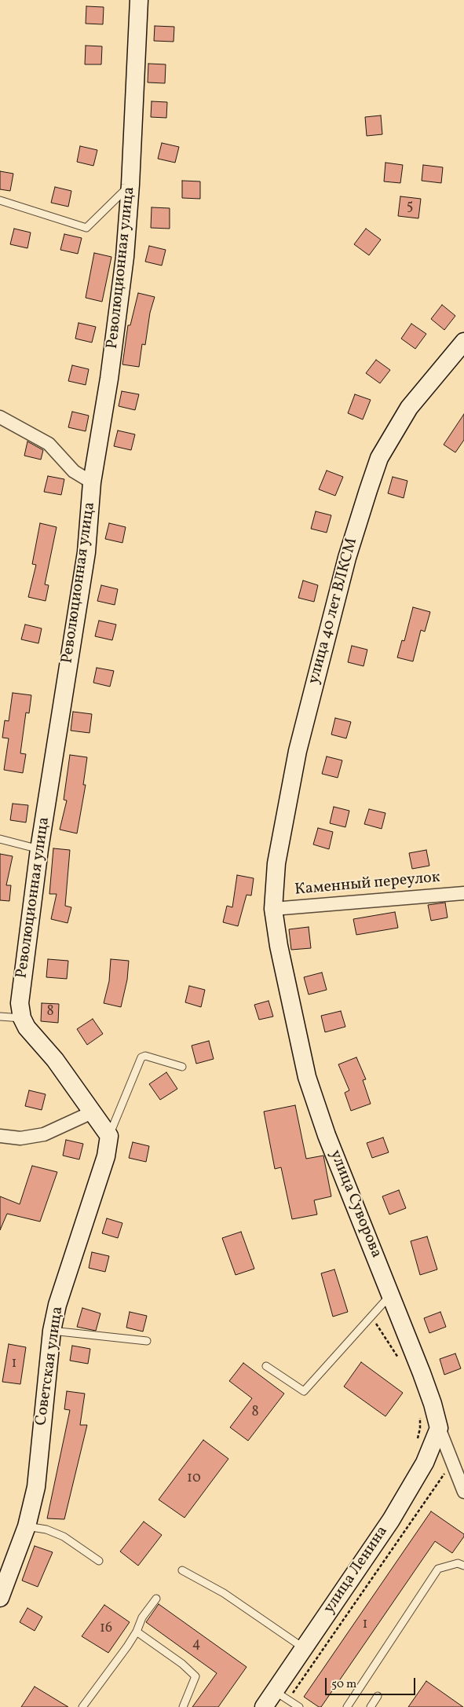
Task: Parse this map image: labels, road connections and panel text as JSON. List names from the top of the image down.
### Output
{
  "streets": {
    "street": [
      "Революционная улица",
      "улица 40 лет ВЛКСМ",
      "Каменный переулок",
      "улица Суворова",
      "Советская улица",
      "улица Ленина"
    ]
  },
  "crossings": [
    ["Революционная улица", "Советская улица"],
    ["улица 40 лет ВЛКСМ", "Каменный переулок"],
    ["улица 40 лет ВЛКСМ", "улица Суворова"],
    ["Каменный переулок", "улица Суворова"],
    ["улица Суворова", "улица Ленина"]
  ],
  "house_numbers": [
    "5",
    "8",
    "1",
    "8",
    "10",
    "1",
    "16",
    "4"
  ],
  "scale_bar": "50 m"
}
